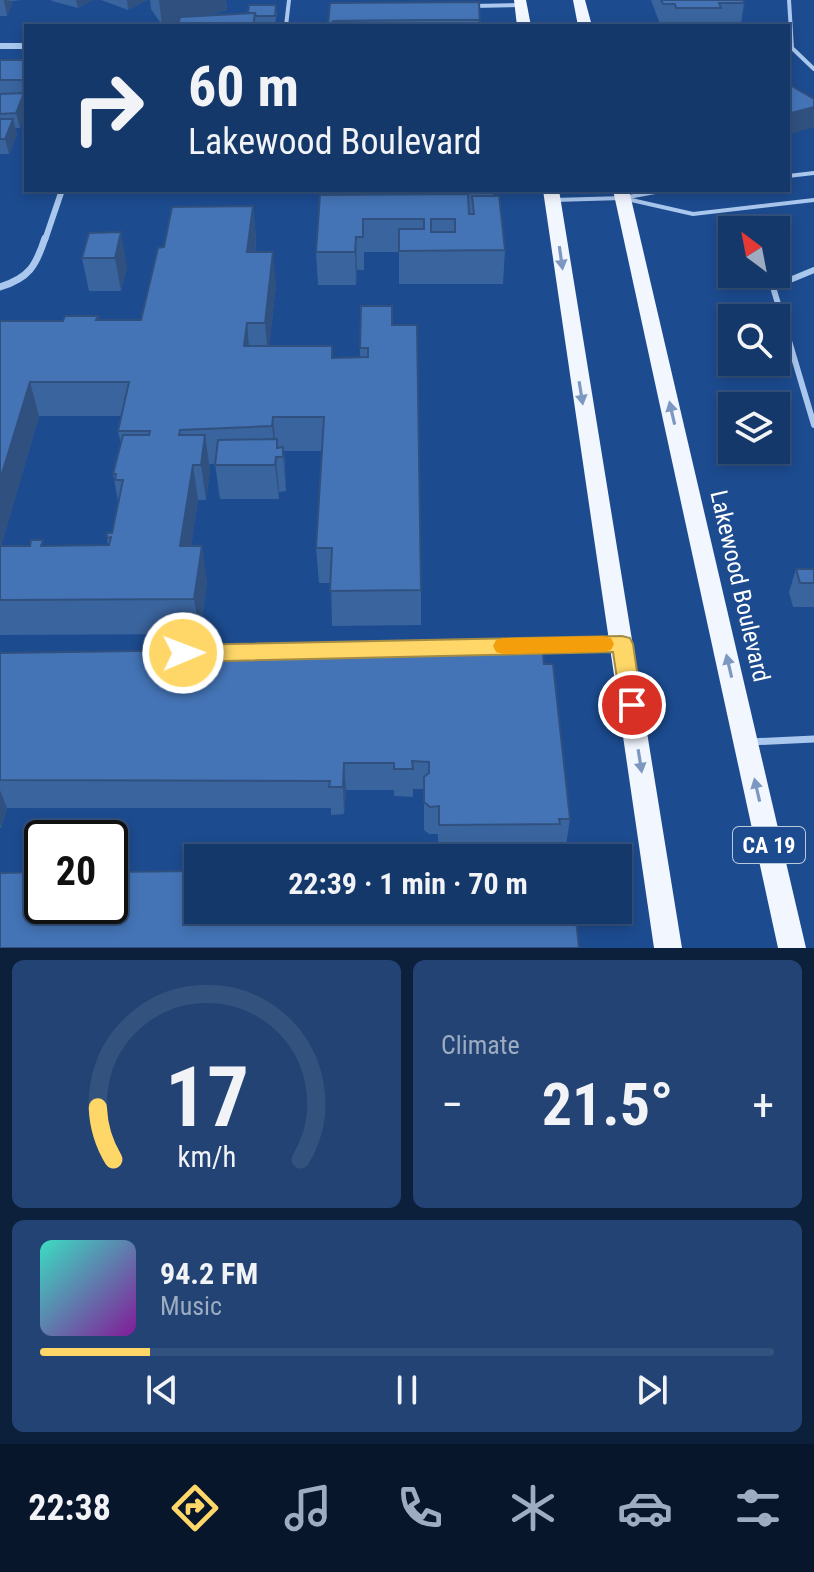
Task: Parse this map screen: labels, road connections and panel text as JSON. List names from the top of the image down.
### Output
{
  "streets": {
    "main road": ["Lakewood Boulevard", "CA 19"]
  },
  "north": "top left",
  "page": {
    "turn": ["60 m", "Lakewood Boulevard"],
    "limit": "20",
    "trip": "22:39 · 1 min · 70 m",
    "tile": "Climate",
    "heat": ["−", "21.5°", "+"],
    "song": ["94.2 FM", "Music"],
    "tabs": "22:38",
    "gauge": ["17", "km/h"]
  }
}
